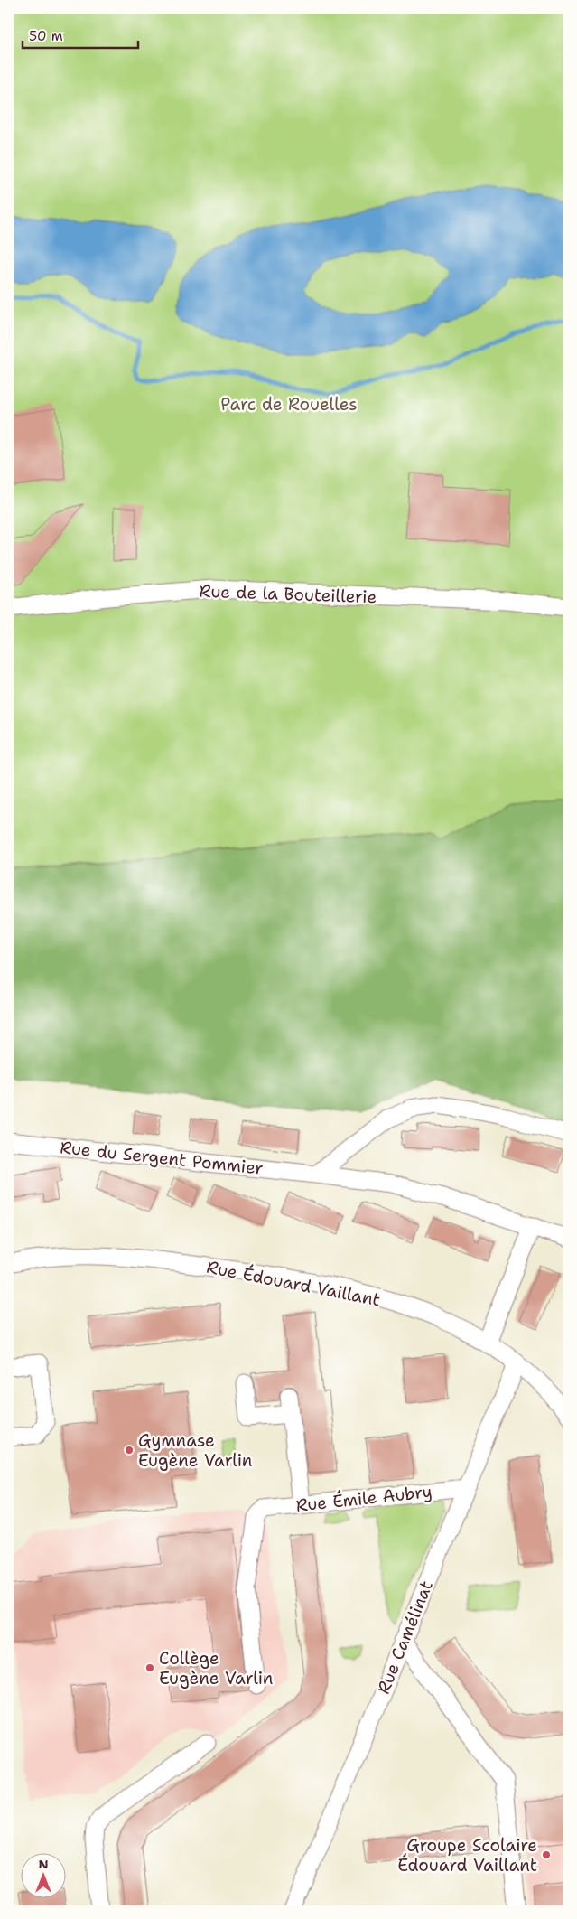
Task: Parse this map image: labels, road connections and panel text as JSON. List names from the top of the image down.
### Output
{
  "streets": {
    "street": [
      "Rue de la Bouteillerie",
      "Rue du Sergent Pommier",
      "Rue Édouard Vaillant",
      "Rue Émile Aubry",
      "Rue Camélinat"
    ]
  },
  "crossings": [
    ["Rue Édouard Vaillant", "Rue Camélinat"],
    ["Rue Émile Aubry", "Rue Camélinat"]
  ],
  "parks": ["Parc de Rouelles"],
  "places": ["Gymnase Eugène Varlin", "Collège Eugène Varlin", "Groupe Scolaire Édouard Vaillant"],
  "scale_bar": "50 m",
  "north": "top"
}
